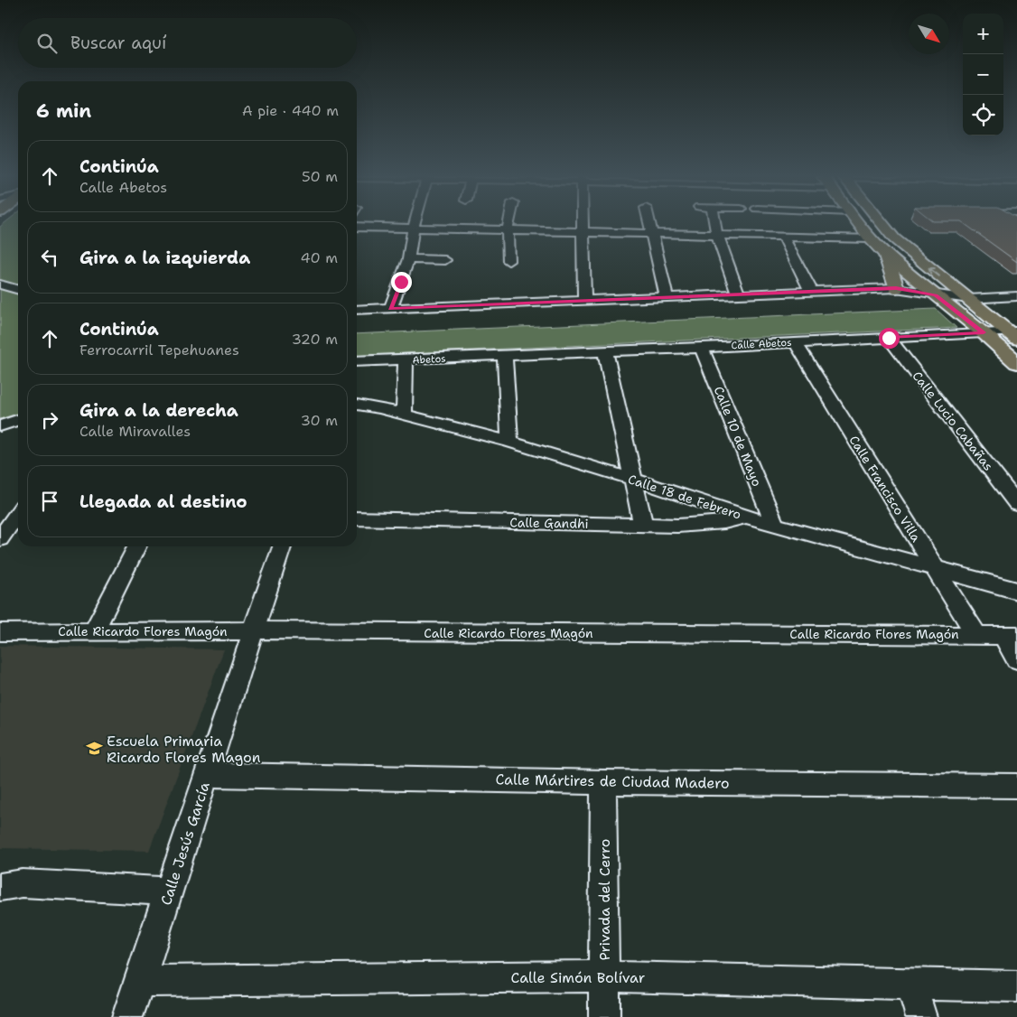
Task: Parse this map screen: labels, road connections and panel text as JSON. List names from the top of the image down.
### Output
{
  "streets": {
    "street": [
      "Calle Abetos",
      "Abetos",
      "Calle Lucio Cabañas",
      "Calle 10 de Mayo",
      "Calle Francisco Villa",
      "Calle 18 de Febrero",
      "Calle Gandhi",
      "Calle Ricardo Flores Magón",
      "Calle Mártires de Ciudad Madero",
      "Calle Jesús García",
      "Privada del Cerro",
      "Calle Simón Bolívar"
    ]
  },
  "crossings": [
    ["Calle Abetos", "Abetos"],
    ["Calle Abetos", "Calle Lucio Cabañas"],
    ["Calle Abetos", "Calle 10 de Mayo"],
    ["Calle Abetos", "Calle Francisco Villa"],
    ["Calle 10 de Mayo", "Calle 18 de Febrero"],
    ["Calle Francisco Villa", "Calle 18 de Febrero"],
    ["Calle Francisco Villa", "Calle Ricardo Flores Magón"],
    ["Calle 18 de Febrero", "Calle Gandhi"],
    ["Calle Ricardo Flores Magón", "Calle Jesús García"],
    ["Calle Mártires de Ciudad Madero", "Calle Jesús García"],
    ["Calle Mártires de Ciudad Madero", "Privada del Cerro"],
    ["Calle Jesús García", "Calle Simón Bolívar"],
    ["Privada del Cerro", "Calle Simón Bolívar"]
  ],
  "places": {
    "school or university": ["Escuela Primaria Ricardo Flores Magon"]
  },
  "north": "bottom right",
  "page": {
    "map_buttons": ["+", "−"],
    "search": "Buscar aquí",
    "heading": ["6 min", "A pie · 440 m"],
    "list": [
      ["Continúa", "Calle Abetos", "50 m"],
      ["Gira a la izquierda", "40 m"],
      ["Continúa", "Ferrocarril Tepehuanes", "320 m"],
      ["Gira a la derecha", "Calle Miravalles", "30 m"],
      "Llegada al destino"
    ]
  }
}
